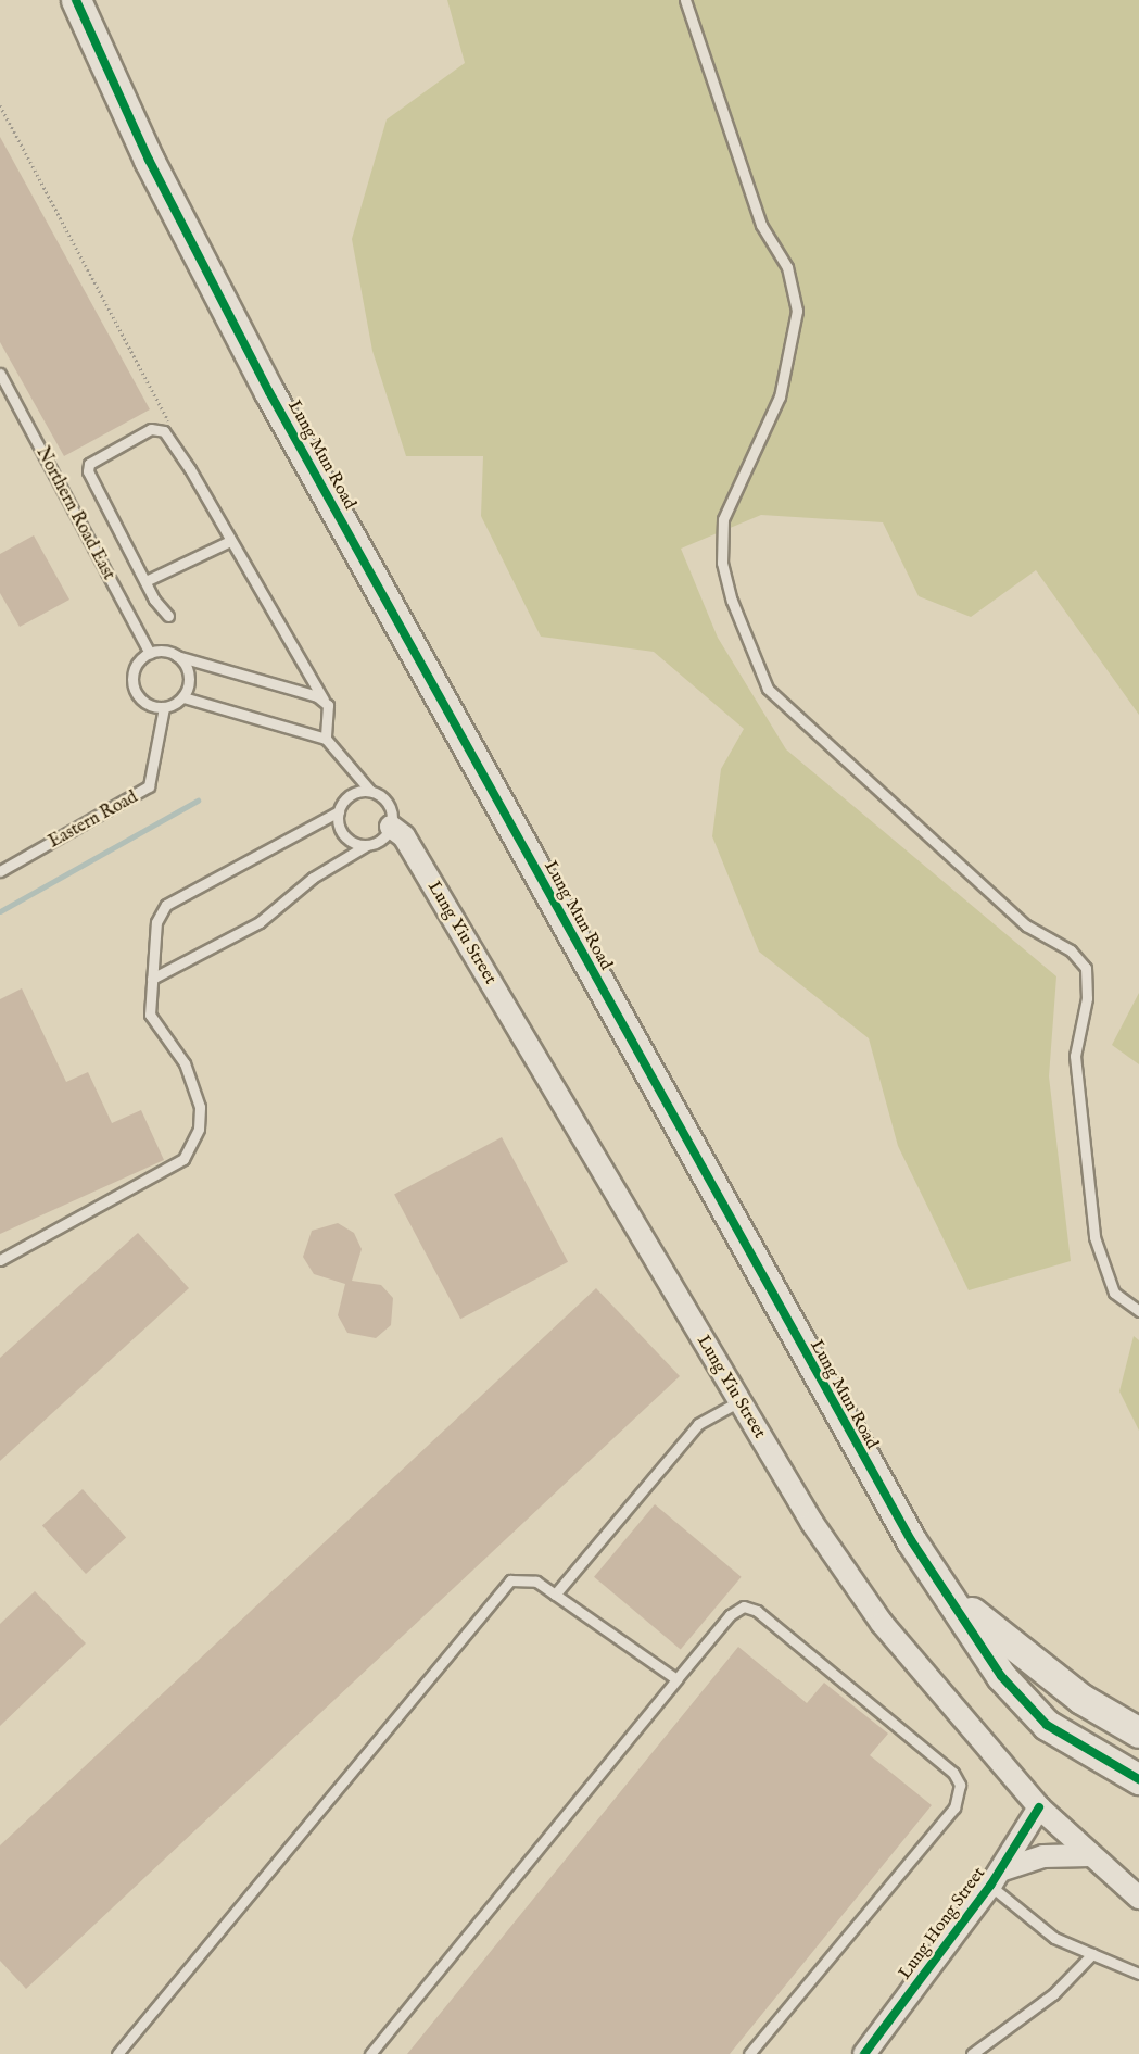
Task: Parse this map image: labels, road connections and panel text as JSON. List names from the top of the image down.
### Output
{
  "streets": {
    "street": ["Lung Mun Road", "Lung Yiu Street", "Lung Hong Street"],
    "lane": ["Northern Road East", "Eastern Road"]
  },
  "crossings": [
    ["Northern Road East", "Eastern Road"],
    ["Lung Yiu Street", "Lung Hong Street"]
  ]
}
